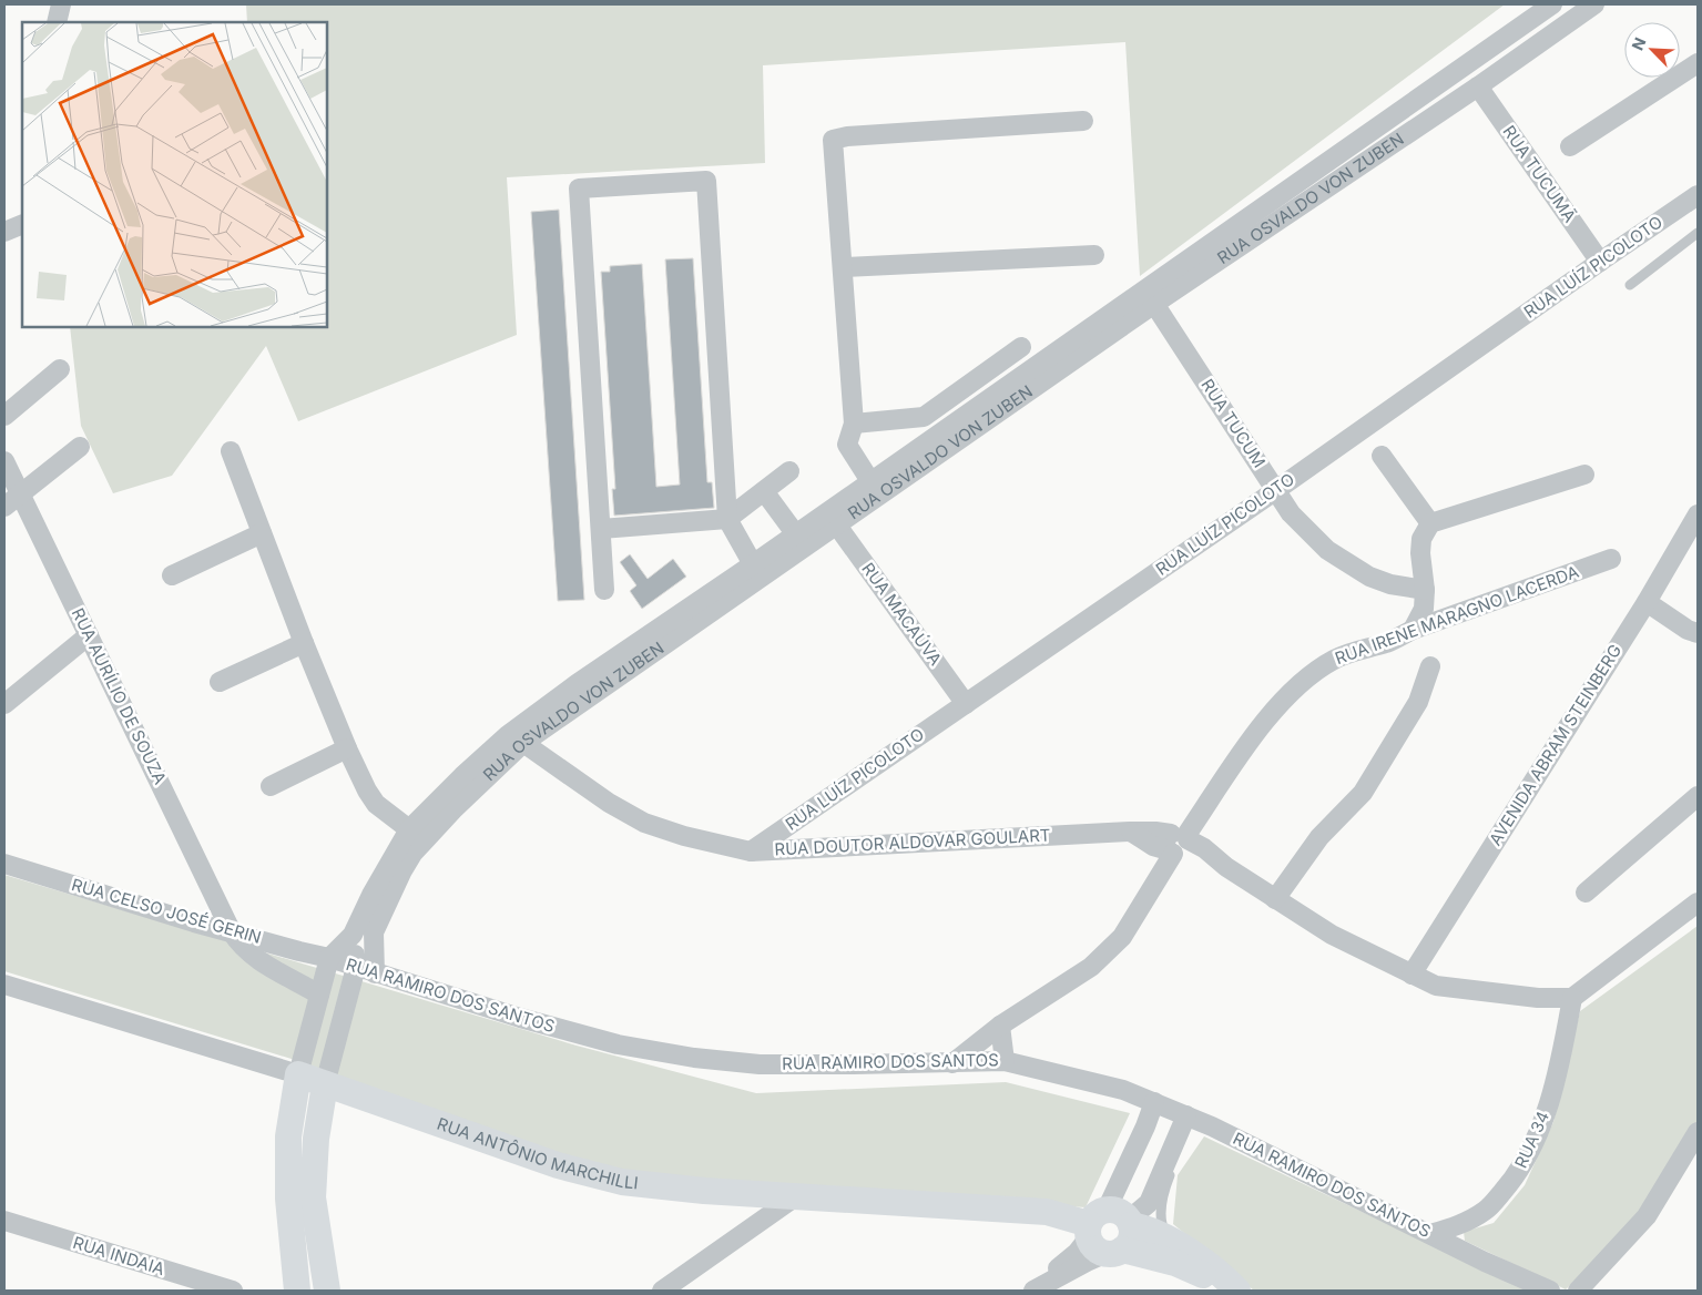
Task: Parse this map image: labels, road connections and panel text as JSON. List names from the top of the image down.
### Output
{
  "streets": {
    "street": [
      "RUA TUCUMÃ",
      "RUA OSVALDO VON ZUBEN",
      "RUA LUÍZ PICOLOTO",
      "RUA TUCUM",
      "RUA MACAÚVA",
      "RUA IRENE MARAGNO LACERDA",
      "RUA AURÍLIO DE SOUZA",
      "AVENIDA ABRAM STEINBERG",
      "RUA DOUTOR ALDOVAR GOULART",
      "RUA CELSO JOSÉ GERIN",
      "RUA RAMIRO DOS SANTOS",
      "RUA 34",
      "RUA ANTÔNIO MARCHILLI",
      "RUA INDAIA"
    ]
  },
  "crossings": [
    ["RUA TUCUMÃ", "RUA OSVALDO VON ZUBEN"],
    ["RUA TUCUMÃ", "RUA LUÍZ PICOLOTO"],
    ["RUA OSVALDO VON ZUBEN", "RUA TUCUM"],
    ["RUA OSVALDO VON ZUBEN", "RUA MACAÚVA"],
    ["RUA OSVALDO VON ZUBEN", "RUA AURÍLIO DE SOUZA"],
    ["RUA OSVALDO VON ZUBEN", "RUA DOUTOR ALDOVAR GOULART"],
    ["RUA OSVALDO VON ZUBEN", "RUA CELSO JOSÉ GERIN"],
    ["RUA OSVALDO VON ZUBEN", "RUA RAMIRO DOS SANTOS"],
    ["RUA OSVALDO VON ZUBEN", "RUA ANTÔNIO MARCHILLI"],
    ["RUA LUÍZ PICOLOTO", "RUA TUCUM"],
    ["RUA LUÍZ PICOLOTO", "RUA MACAÚVA"],
    ["RUA LUÍZ PICOLOTO", "RUA DOUTOR ALDOVAR GOULART"],
    ["RUA IRENE MARAGNO LACERDA", "RUA DOUTOR ALDOVAR GOULART"],
    ["RUA IRENE MARAGNO LACERDA", "RUA RAMIRO DOS SANTOS"],
    ["RUA AURÍLIO DE SOUZA", "RUA CELSO JOSÉ GERIN"],
    ["AVENIDA ABRAM STEINBERG", "RUA DOUTOR ALDOVAR GOULART"],
    ["RUA DOUTOR ALDOVAR GOULART", "RUA 34"],
    ["RUA CELSO JOSÉ GERIN", "RUA RAMIRO DOS SANTOS"],
    ["RUA RAMIRO DOS SANTOS", "RUA 34"]
  ],
  "north": "top left"
}
